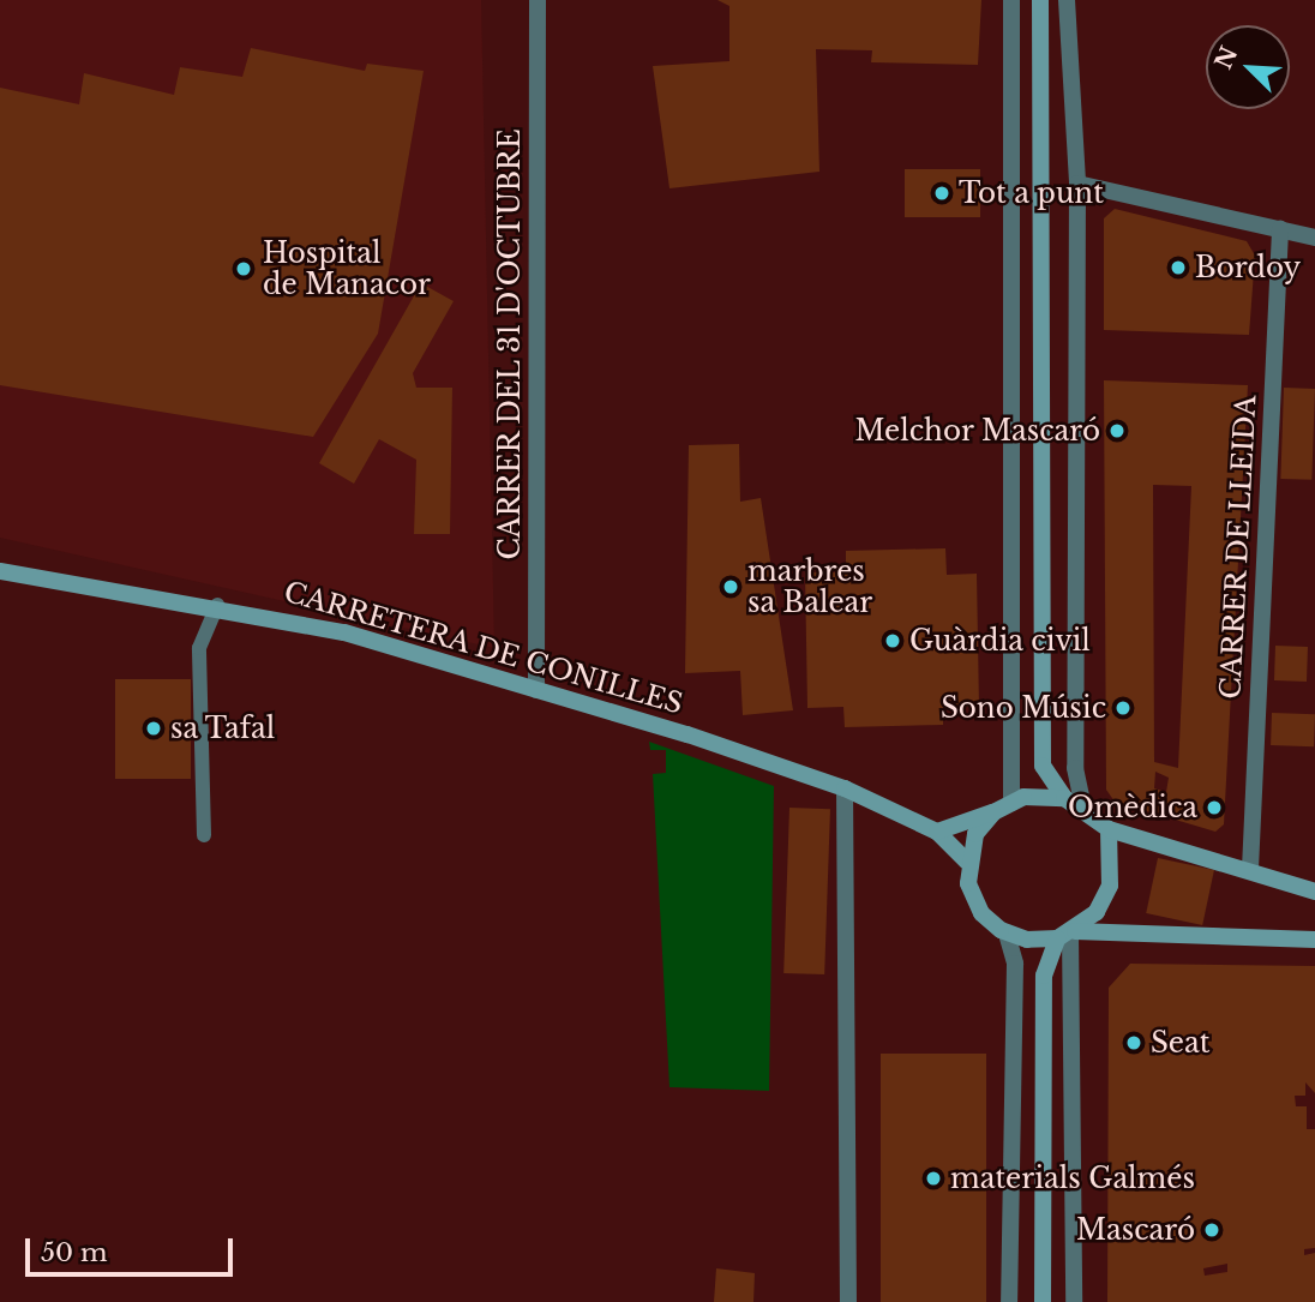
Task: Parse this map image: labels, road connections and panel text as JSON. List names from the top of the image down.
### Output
{
  "streets": {
    "main road": ["CARRETERA DE CONILLES"],
    "street": ["CARRER DEL 31 D'OCTUBRE", "CARRER DE LLEIDA"]
  },
  "crossings": [
    ["CARRER DEL 31 D'OCTUBRE", "CARRETERA DE CONILLES"]
  ],
  "places": [
    "Tot a punt",
    "Bordoy",
    "Hospital de Manacor",
    "Melchor Mascaró",
    "marbres sa Balear",
    "Guàrdia civil",
    "Sono Músic",
    "sa Tafal",
    "Omèdica",
    "Seat",
    "materials Galmés",
    "Mascaró"
  ],
  "scale_bar": "50 m",
  "north": "top left"
}
